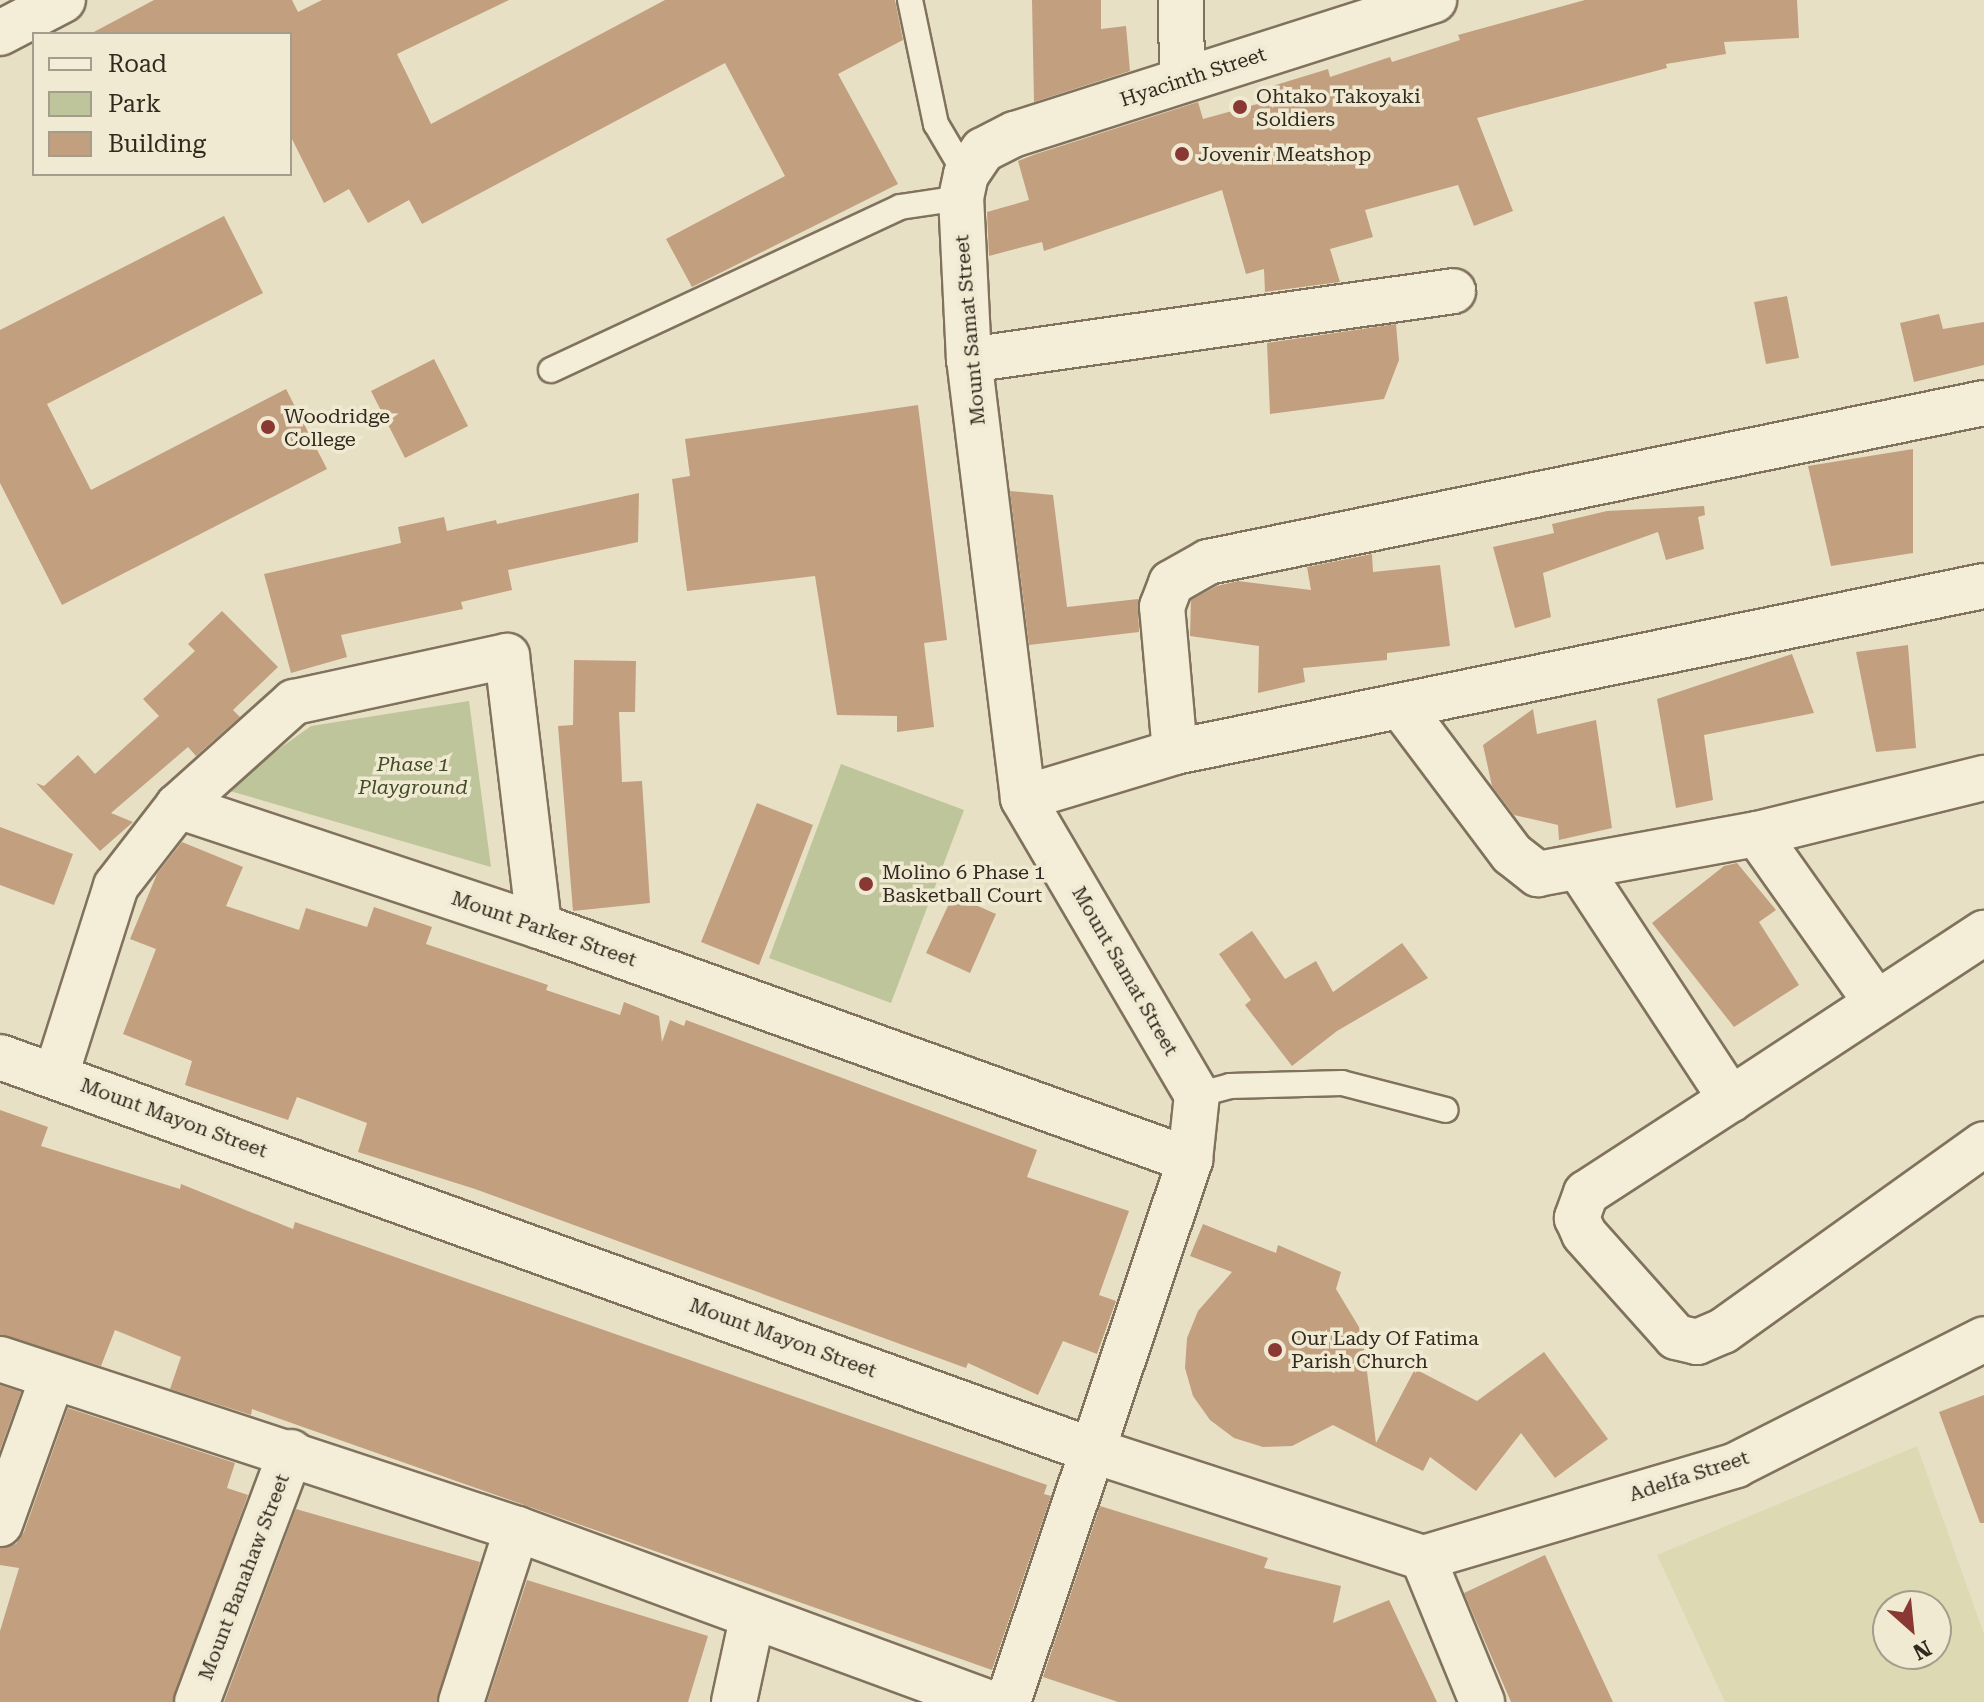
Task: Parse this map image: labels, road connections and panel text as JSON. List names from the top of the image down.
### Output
{
  "streets": {
    "street": [
      "Hyacinth Street",
      "Mount Samat Street",
      "Mount Parker Street",
      "Mount Mayon Street",
      "Adelfa Street",
      "Mount Banahaw Street"
    ]
  },
  "crossings": [
    ["Hyacinth Street", "Mount Samat Street"],
    ["Mount Mayon Street", "Adelfa Street"]
  ],
  "parks": ["Phase 1 Playground"],
  "places": [
    "Ohtako Takoyaki Soldiers",
    "Jovenir Meatshop",
    "Woodridge College",
    "Molino 6 Phase 1 Basketball Court",
    "Our Lady Of Fatima Parish Church"
  ],
  "legend": ["Road", "Park", "Building"],
  "north": "bottom right"
}
